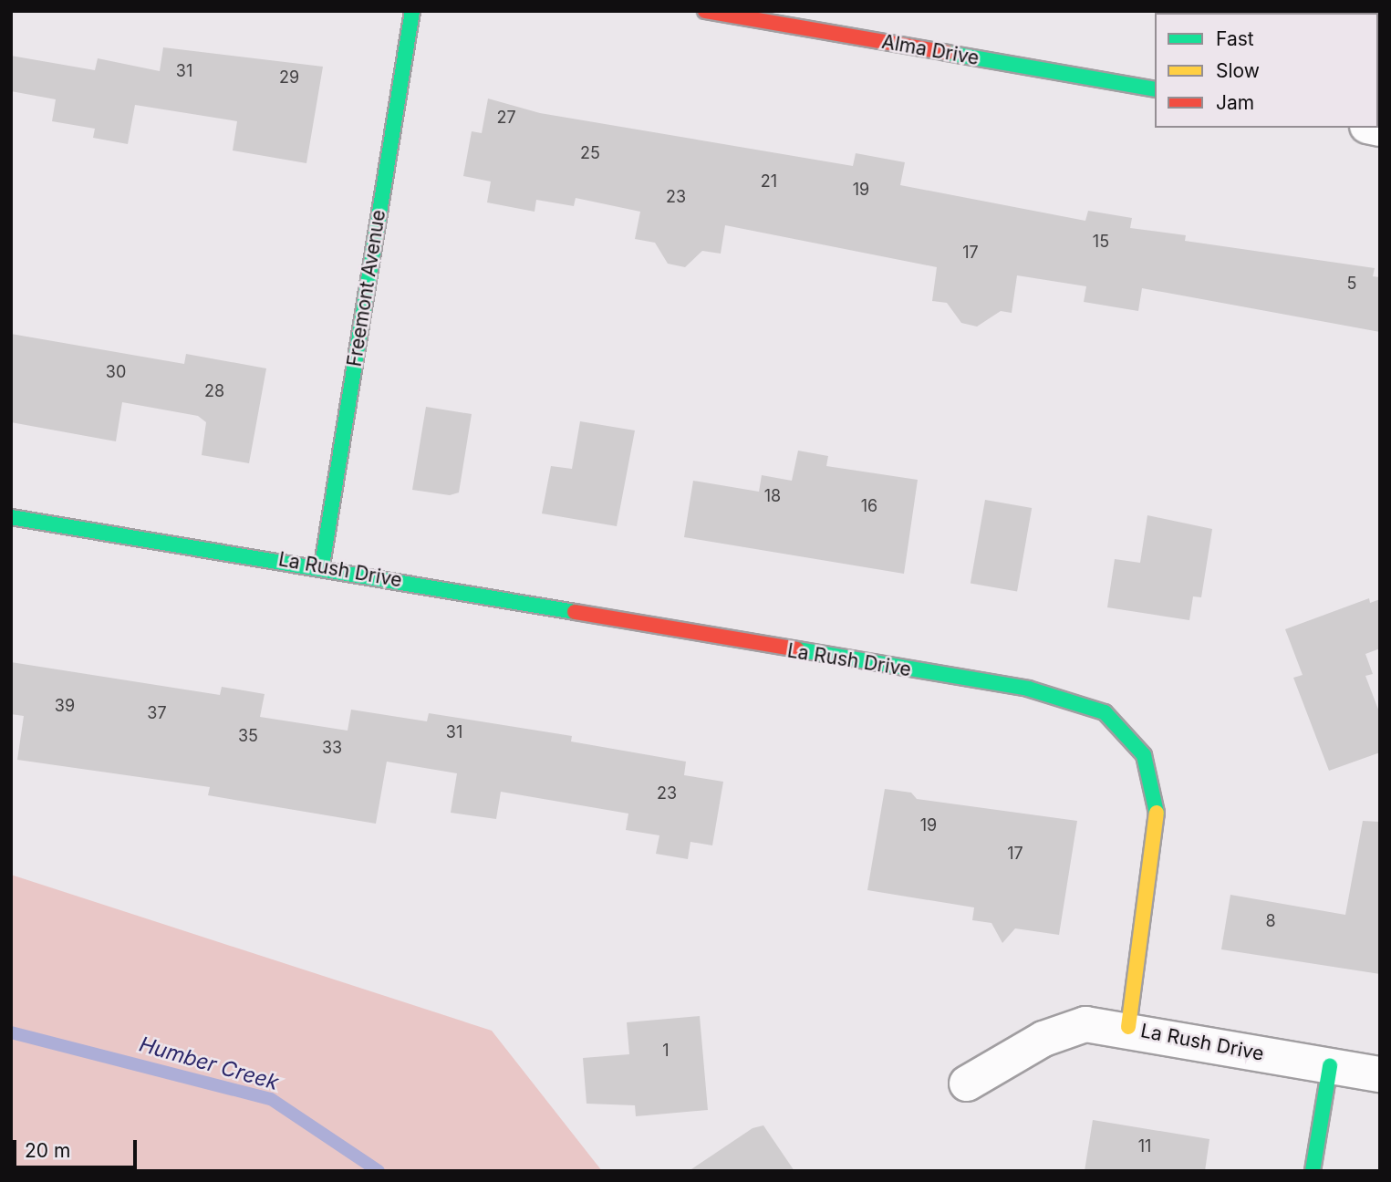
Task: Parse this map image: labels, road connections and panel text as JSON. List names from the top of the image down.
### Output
{
  "streets": {
    "street": ["Alma Drive", "Freemont Avenue", "La Rush Drive"]
  },
  "crossings": [
    ["Freemont Avenue", "La Rush Drive"]
  ],
  "water": ["Humber Creek"],
  "house_numbers": [
    "31",
    "29",
    "27",
    "25",
    "21",
    "19",
    "23",
    "15",
    "17",
    "5",
    "30",
    "28",
    "18",
    "16",
    "39",
    "37",
    "31",
    "35",
    "33",
    "23",
    "19",
    "17",
    "8",
    "1",
    "11"
  ],
  "legend": ["Fast", "Slow", "Jam"],
  "scale_bar": "20 m"
}
